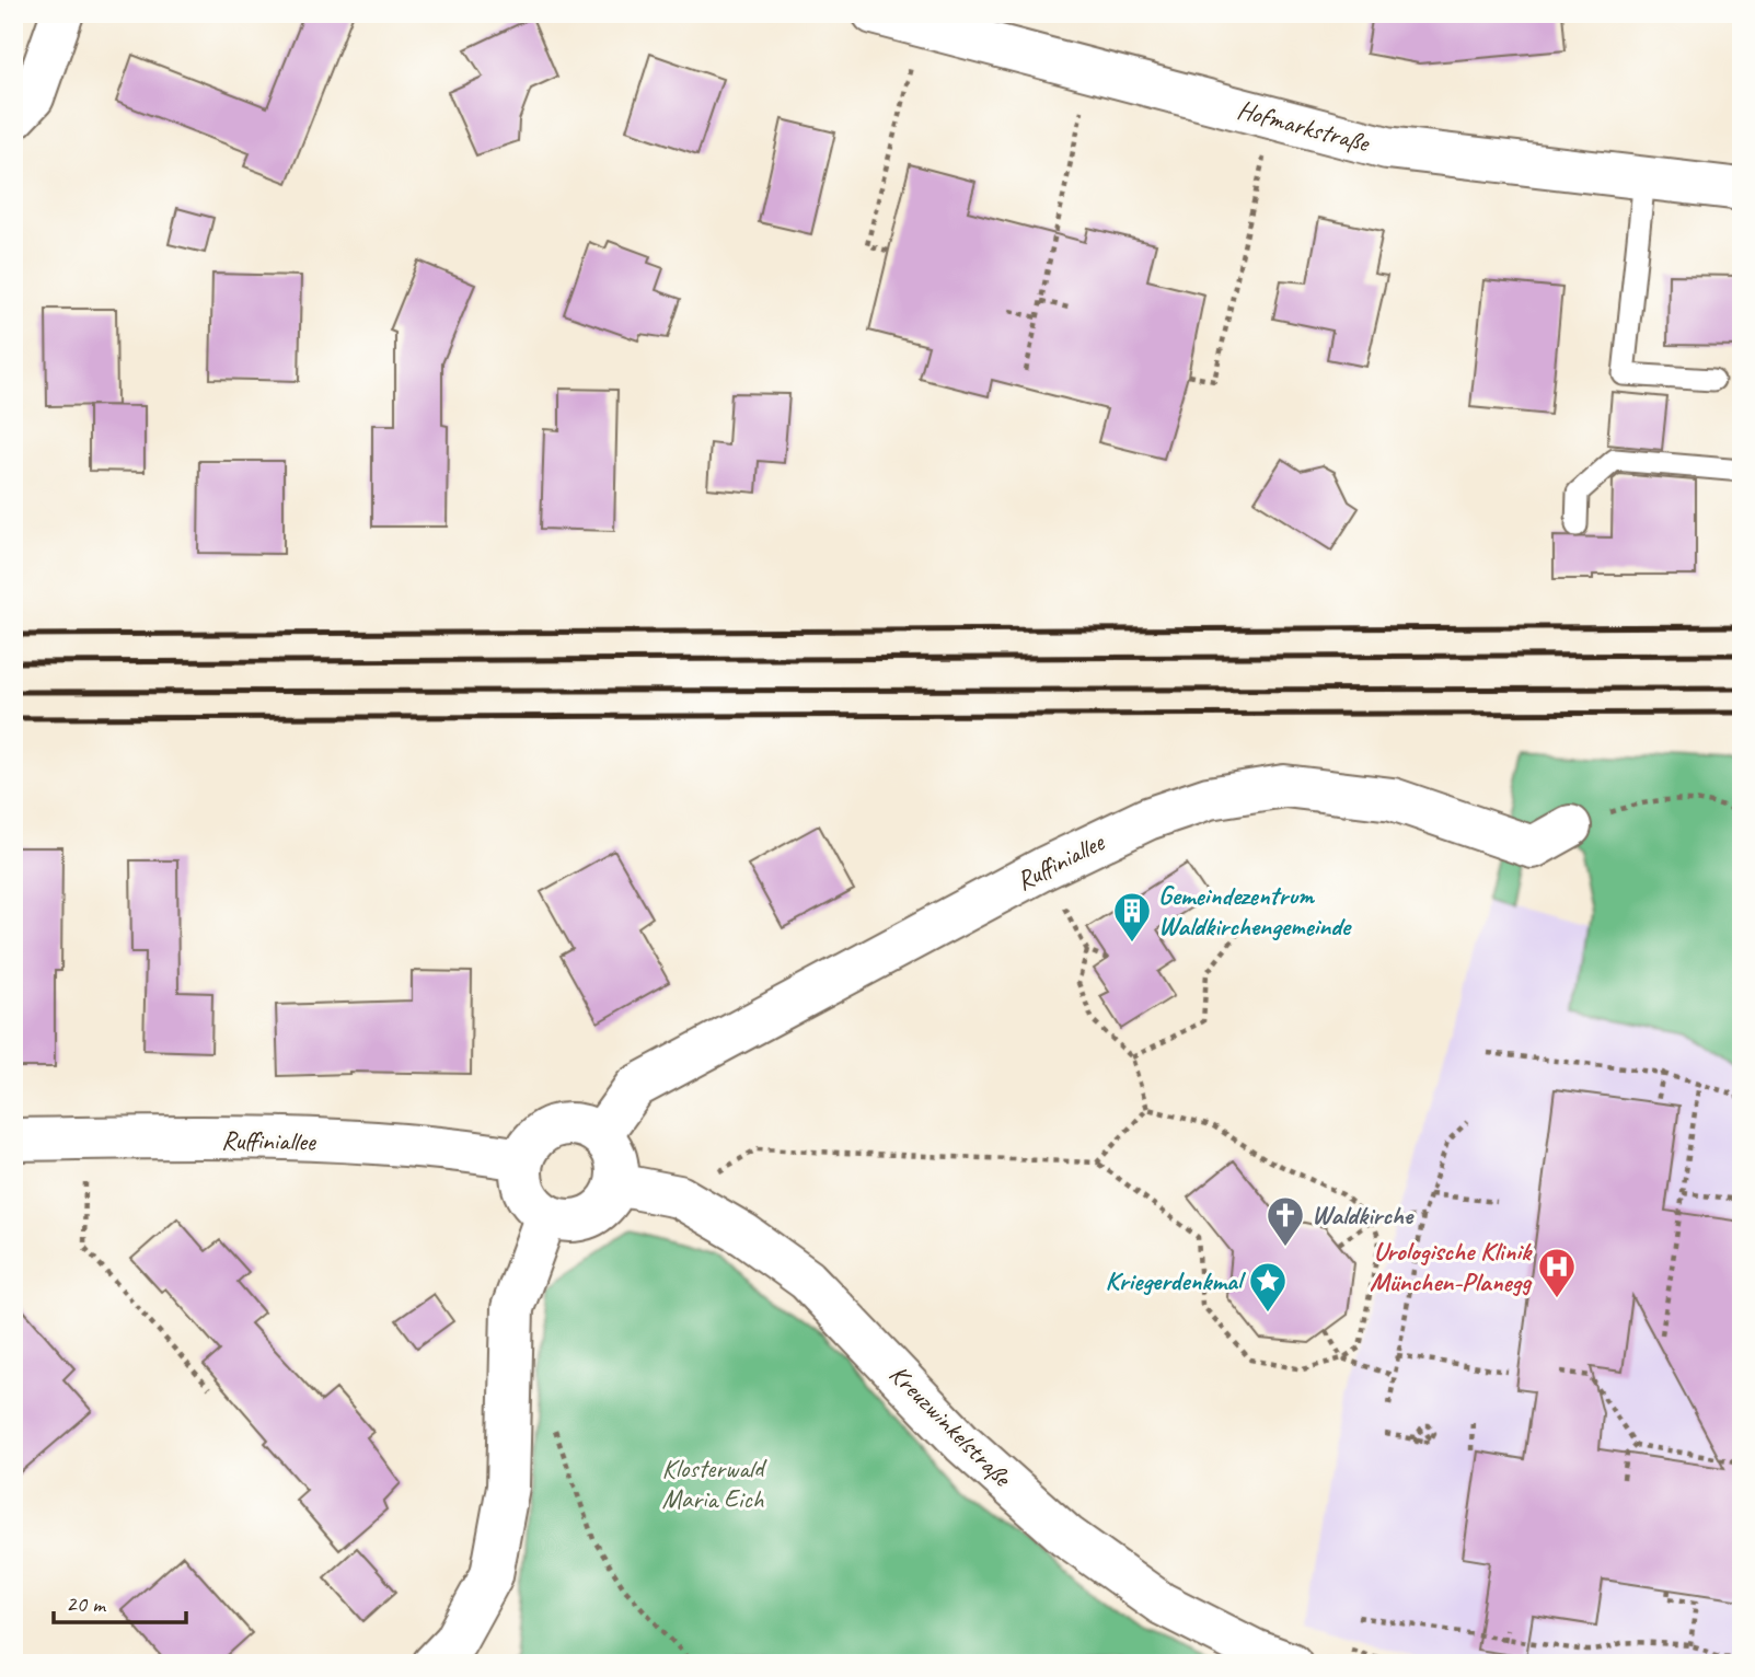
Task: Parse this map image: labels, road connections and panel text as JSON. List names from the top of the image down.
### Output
{
  "streets": {
    "street": ["Hofmarkstraße", "Ruffiniallee", "Kreuzwinkelstraße"]
  },
  "crossings": [
    ["Ruffiniallee", "Kreuzwinkelstraße"]
  ],
  "parks": ["Klosterwald Maria Eich"],
  "places": {
    "building": ["Gemeindezentrum Waldkirchengemeinde"],
    "church": ["Waldkirche"],
    "hospital": ["Urologische Klinik München-Planegg"],
    "place": ["Kriegerdenkmal"]
  },
  "scale_bar": "20 m"
}
